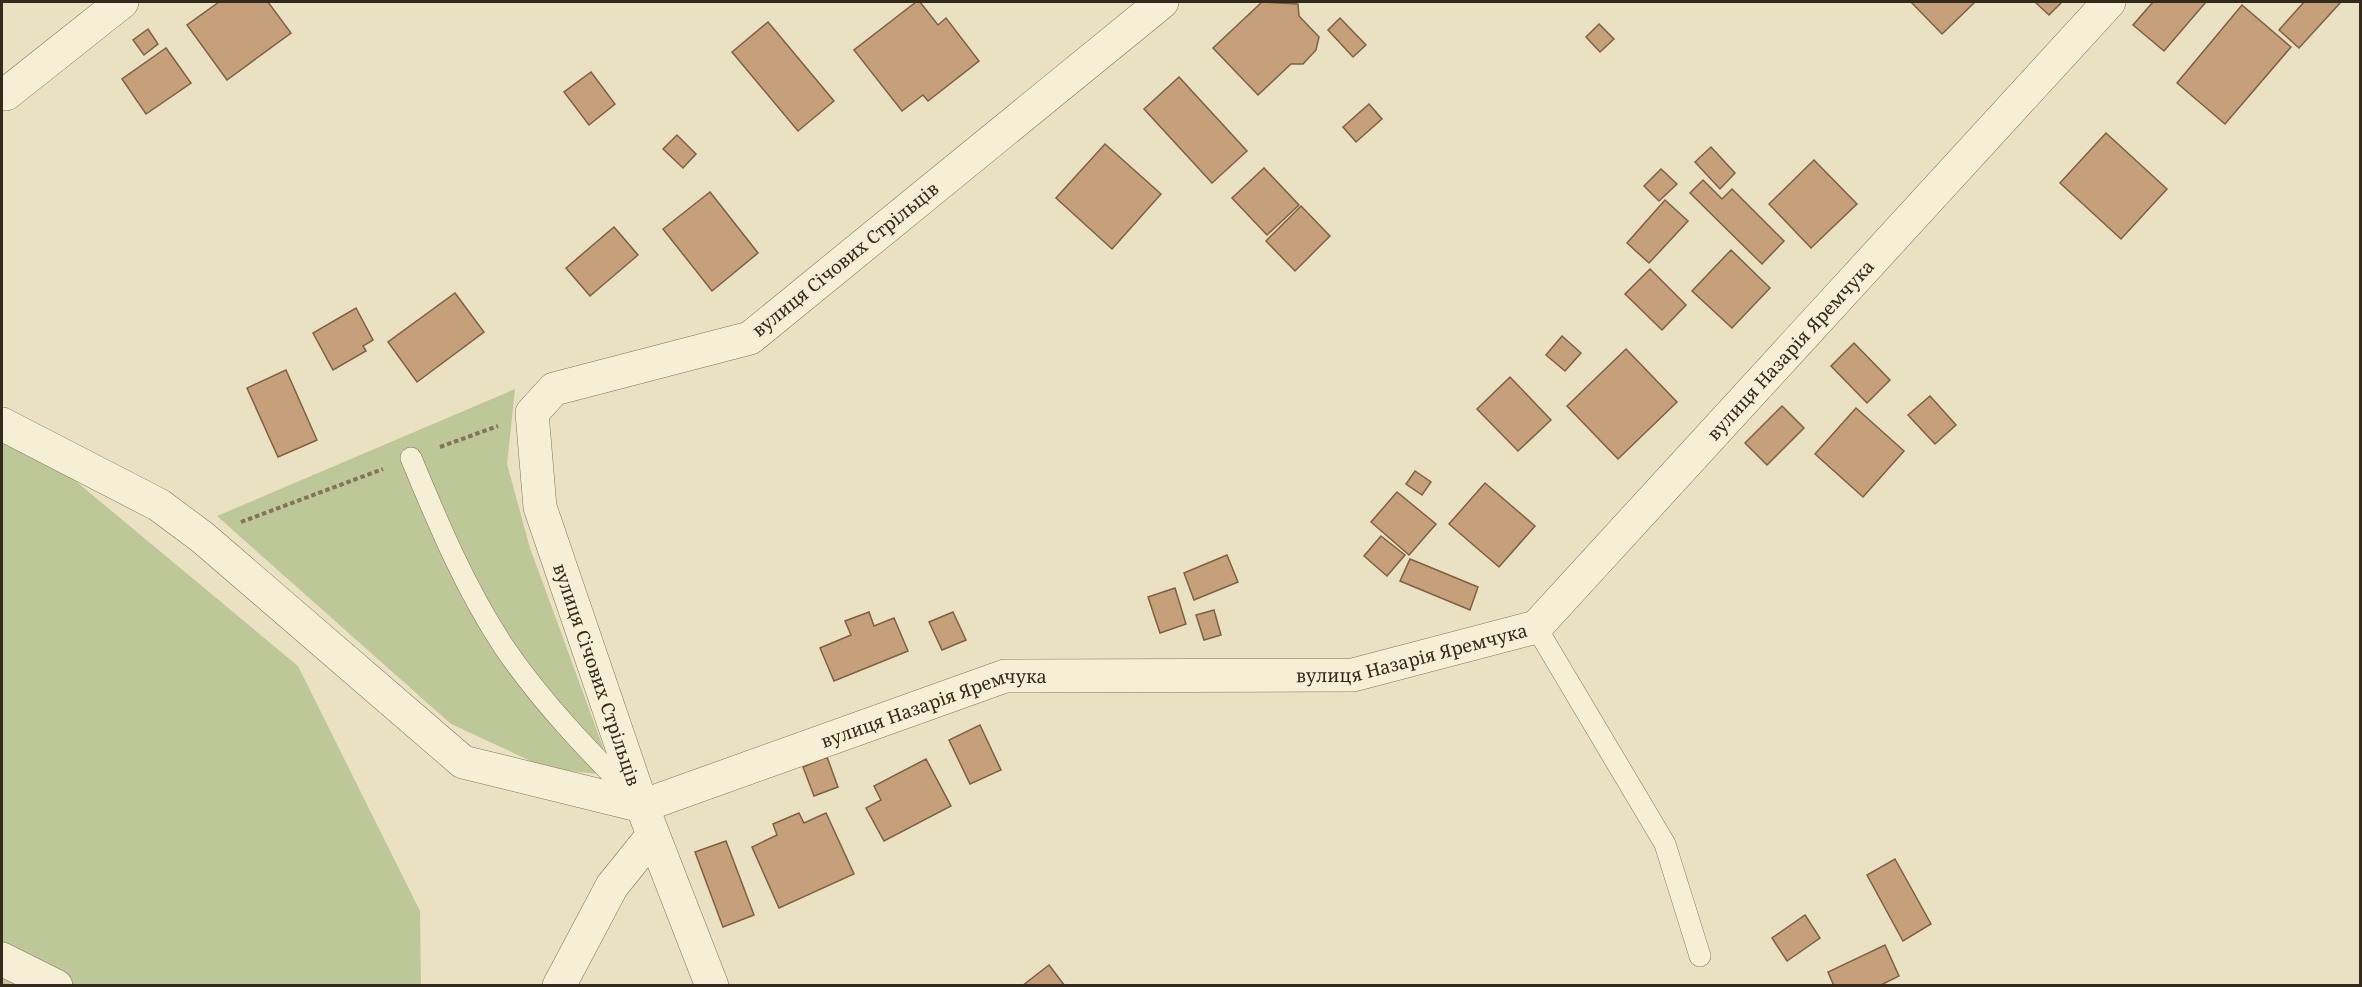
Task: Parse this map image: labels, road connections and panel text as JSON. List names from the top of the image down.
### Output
{
  "streets": {
    "street": ["вулиця Січових Стрільців", "вулиця Назарія Яремчука"]
  },
  "crossings": [
    ["вулиця Січових Стрільців", "вулиця Назарія Яремчука"]
  ]
}
